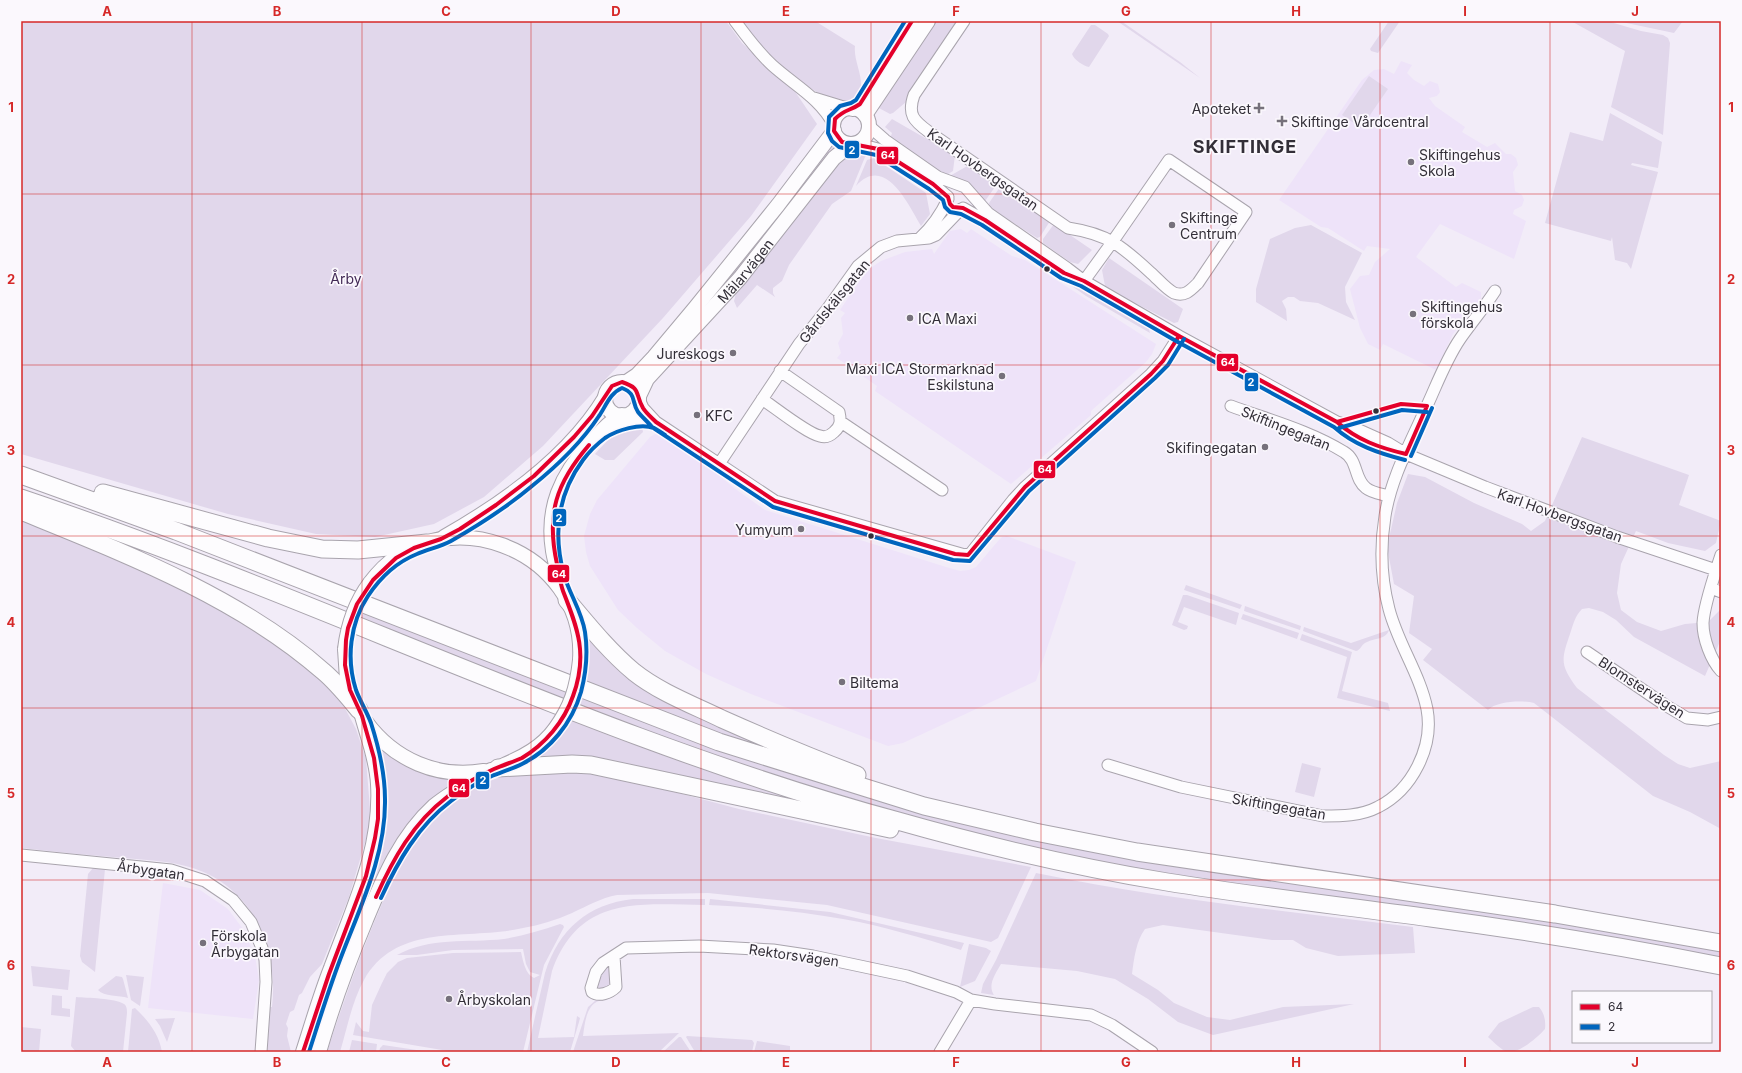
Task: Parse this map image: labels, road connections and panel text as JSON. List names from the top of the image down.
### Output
{
  "streets": {
    "main road": ["Mälarvägen"],
    "street": [
      "Karl Hovbergsgatan",
      "Gårdskälsgatan",
      "Skiftingegatan",
      "Blomstervägen",
      "Årbygatan",
      "Rektorsvägen"
    ]
  },
  "crossings": [
    ["Karl Hovbergsgatan", "Mälarvägen"],
    ["Karl Hovbergsgatan", "Gårdskälsgatan"],
    ["Karl Hovbergsgatan", "Skiftingegatan"]
  ],
  "districts": ["SKIFTINGE"],
  "parks": ["Årby"],
  "places": {
    "health": ["Apoteket", "Skiftinge Vårdcentral"],
    "other": [
      "Skiftingehus Skola",
      "Skiftinge Centrum",
      "Skiftingehus förskola",
      "ICA Maxi",
      "Jureskogs",
      "Maxi ICA Stormarknad Eskilstuna",
      "KFC",
      "Skifingegatan",
      "Yumyum",
      "Biltema",
      "Förskola Årbygatan",
      "Årbyskolan"
    ]
  },
  "lines": ["transit line 64", "transit line 2"],
  "legend": ["64", "2"],
  "grid": {
    "columns": [
      "A",
      "B",
      "C",
      "D",
      "E",
      "F",
      "G",
      "H",
      "I",
      "J"
    ],
    "rows": [
      "1",
      "2",
      "3",
      "4",
      "5",
      "6"
    ]
  }
}
